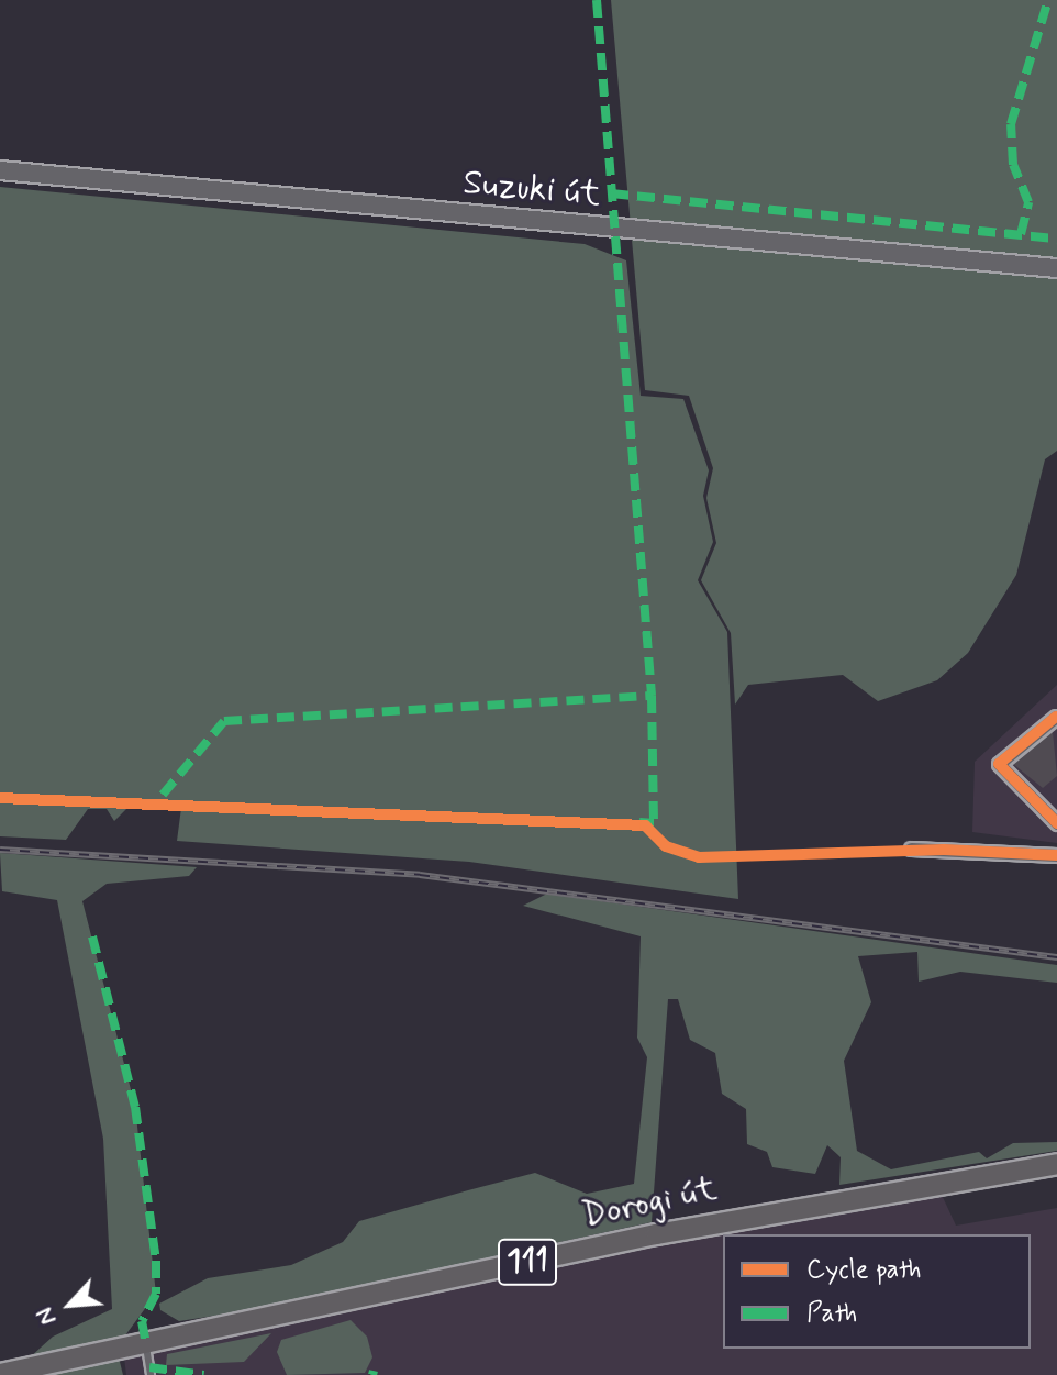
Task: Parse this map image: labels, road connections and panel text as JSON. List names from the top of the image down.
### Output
{
  "streets": {
    "main road": ["Suzuki út", "Dorogi út", "111"]
  },
  "legend": ["Cycle path", "Path"],
  "north": "bottom left"
}
